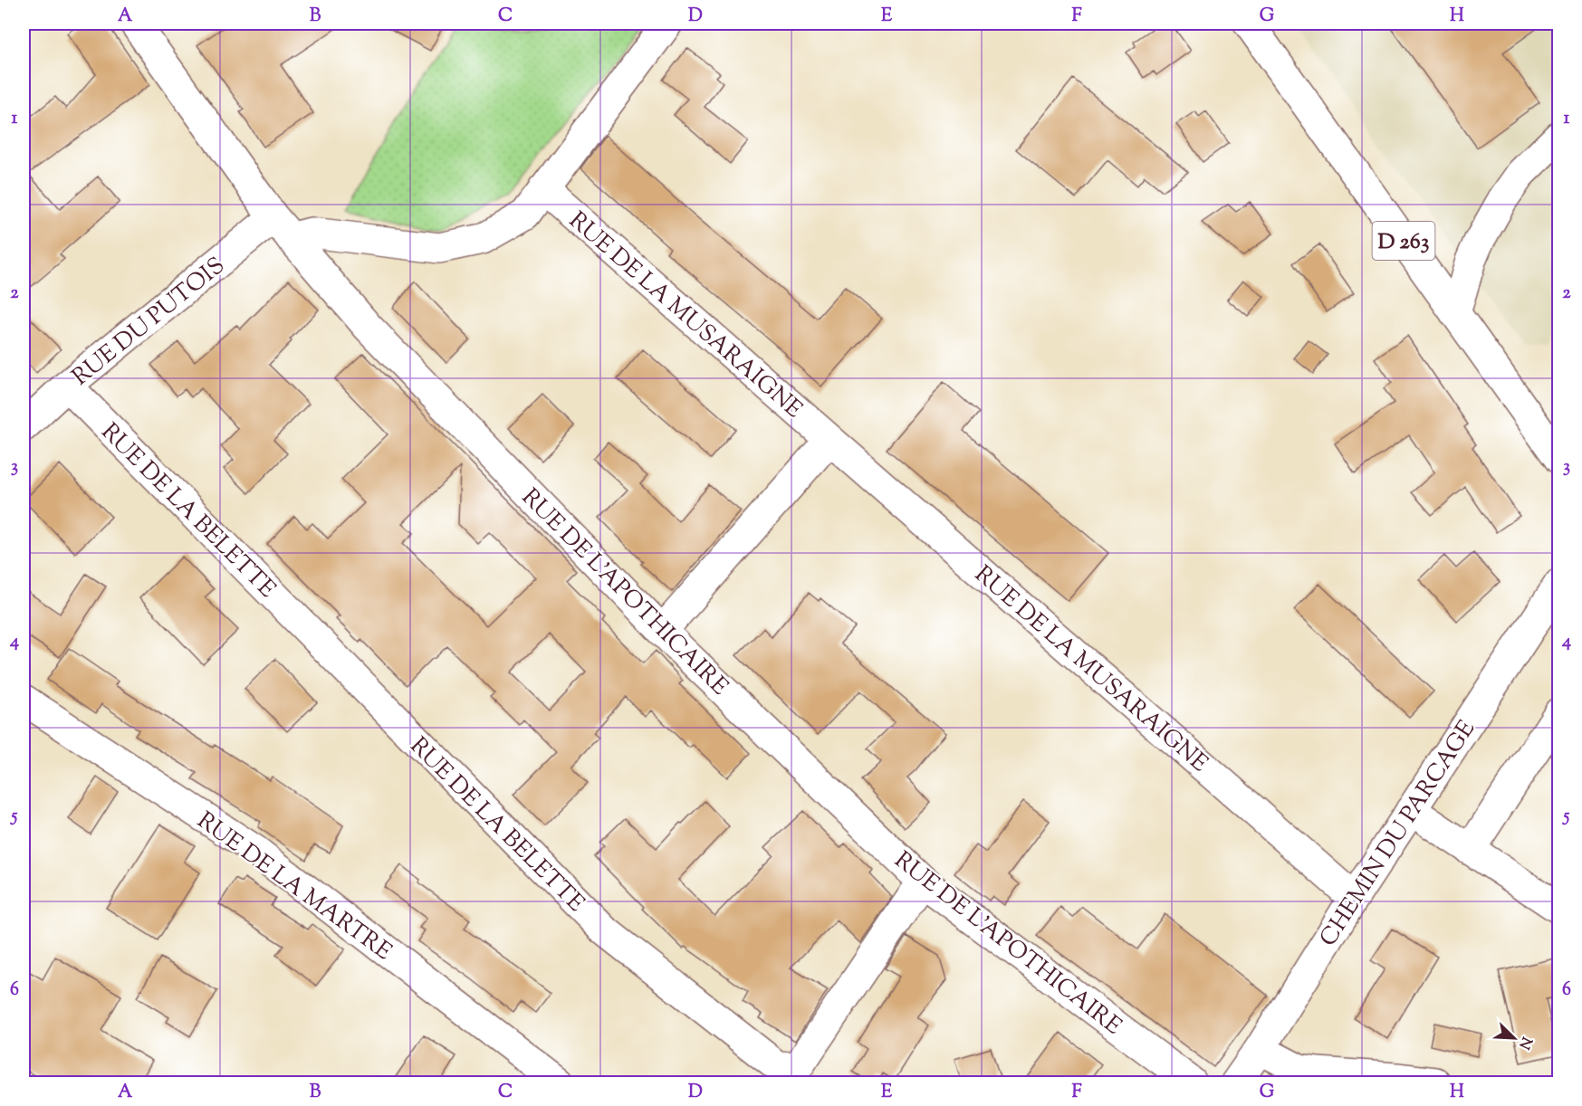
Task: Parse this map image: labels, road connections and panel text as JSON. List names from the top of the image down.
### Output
{
  "streets": {
    "street": [
      "D 263",
      "RUE DE LA MUSARAIGNE",
      "RUE DU PUTOIS",
      "RUE DE LA BELETTE",
      "RUE DE L'APOTHICAIRE",
      "CHEMIN DU PARCAGE",
      "RUE DE LA MARTRE"
    ]
  },
  "crossings": [
    ["RUE DE LA MUSARAIGNE", "CHEMIN DU PARCAGE"],
    ["RUE DU PUTOIS", "RUE DE LA BELETTE"],
    ["RUE DU PUTOIS", "RUE DE L'APOTHICAIRE"],
    ["RUE DE LA BELETTE", "RUE DE L'APOTHICAIRE"]
  ],
  "north": "bottom right",
  "grid": {
    "columns": [
      "A",
      "B",
      "C",
      "D",
      "E",
      "F",
      "G",
      "H"
    ],
    "rows": [
      "1",
      "2",
      "3",
      "4",
      "5",
      "6"
    ]
  }
}
